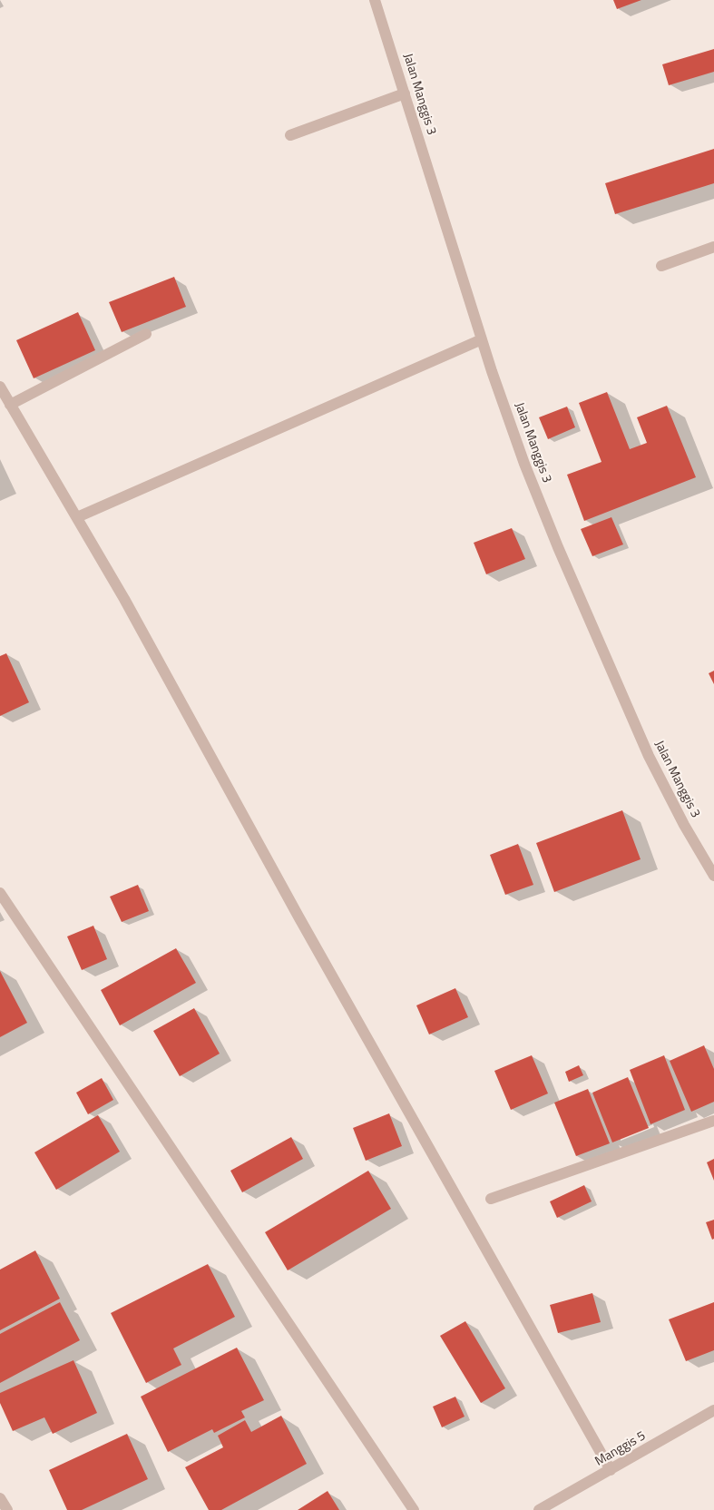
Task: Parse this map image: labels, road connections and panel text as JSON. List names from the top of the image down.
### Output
{
  "streets": {
    "street": ["Jalan Manggis 3", "Manggis 5"]
  }
}
